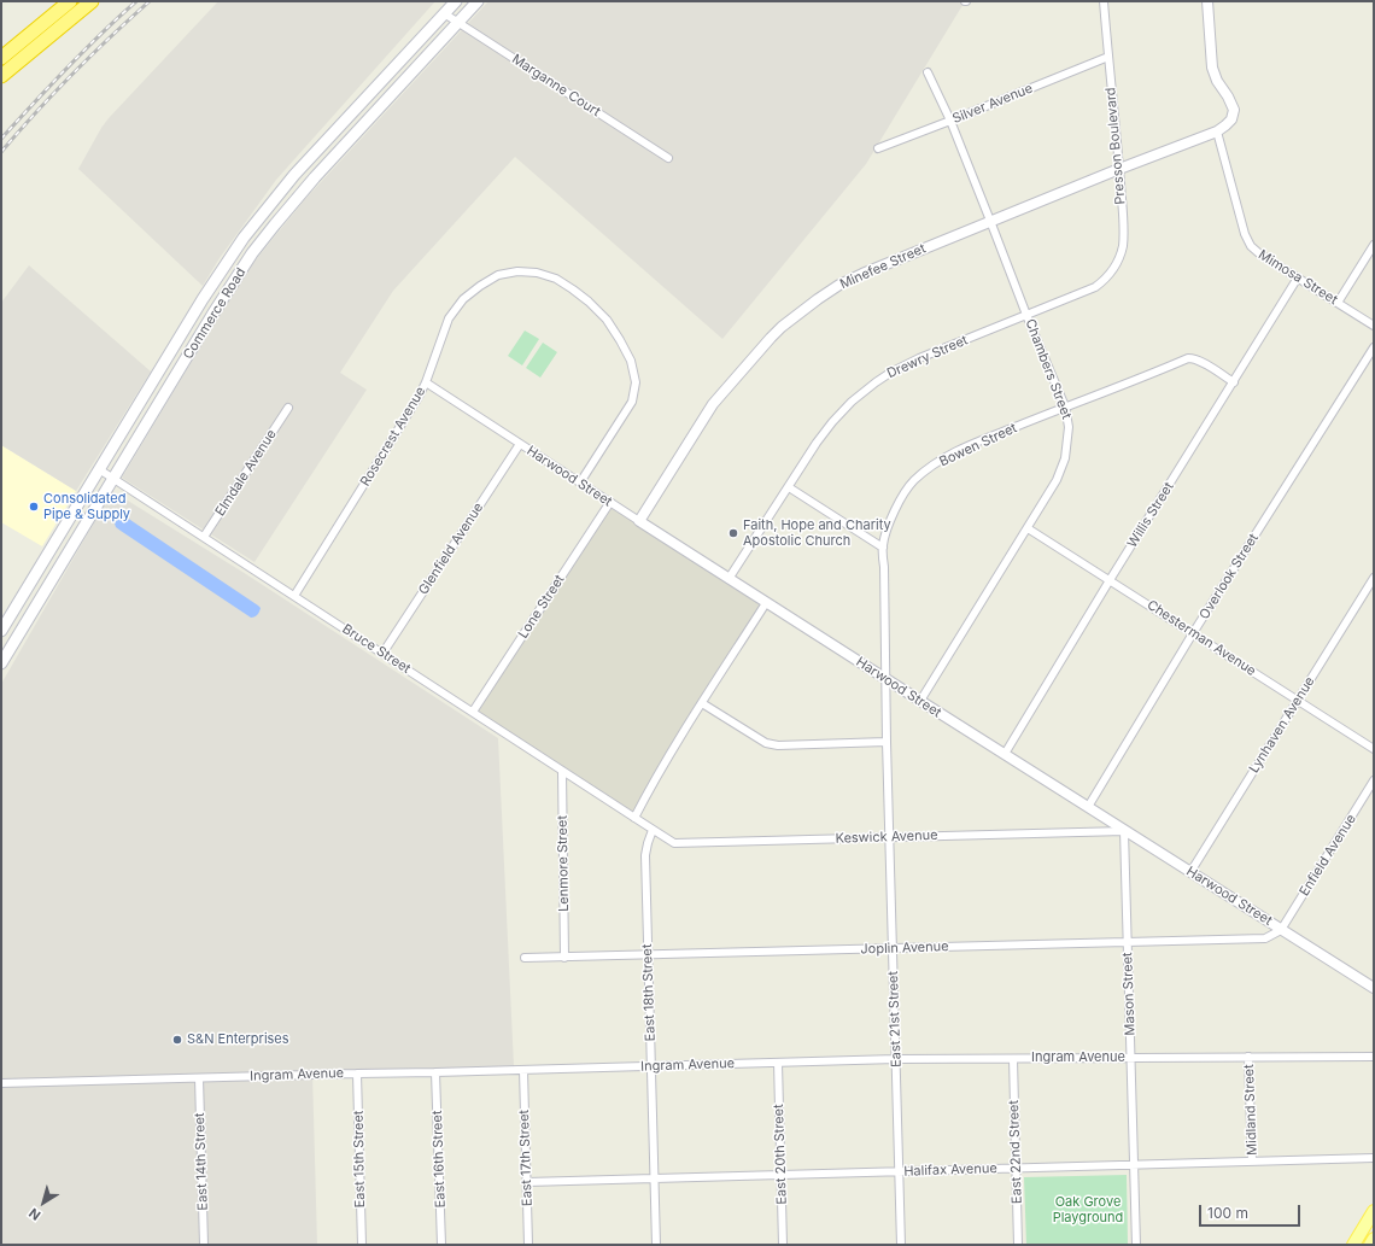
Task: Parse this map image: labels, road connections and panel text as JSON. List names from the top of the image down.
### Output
{
  "streets": {
    "main road": ["Commerce Road"],
    "street": [
      "Marganne Court",
      "Silver Avenue",
      "Presson Boulevard",
      "Minefee Street",
      "Mimosa Street",
      "Drewry Street",
      "Chambers Street",
      "Rosecrest Avenue",
      "Bowen Street",
      "Elmdale Avenue",
      "Harwood Street",
      "Willis Street",
      "Glenfield Avenue",
      "Overlook Street",
      "Lone Street",
      "Chesterman Avenue",
      "Bruce Street",
      "Lynhaven Avenue",
      "Keswick Avenue",
      "Enfield Avenue",
      "Lenmore Street",
      "Joplin Avenue",
      "East 18th Street",
      "Mason Street",
      "East 21st Street",
      "Ingram Avenue",
      "Midland Street",
      "East 22nd Street",
      "East 20th Street",
      "East 17th Street",
      "East 15th Street",
      "East 16th Street",
      "East 14th Street",
      "Halifax Avenue"
    ]
  },
  "crossings": [
    ["Marganne Court", "Commerce Road"],
    ["Silver Avenue", "Presson Boulevard"],
    ["Silver Avenue", "Chambers Street"],
    ["Presson Boulevard", "Minefee Street"],
    ["Presson Boulevard", "Drewry Street"],
    ["Minefee Street", "Mimosa Street"],
    ["Minefee Street", "Chambers Street"],
    ["Minefee Street", "Harwood Street"],
    ["Mimosa Street", "Willis Street"],
    ["Commerce Road", "Bruce Street"],
    ["Drewry Street", "Chambers Street"],
    ["Drewry Street", "Harwood Street"],
    ["Chambers Street", "Bowen Street"],
    ["Chambers Street", "Harwood Street"],
    ["Chambers Street", "Chesterman Avenue"],
    ["Rosecrest Avenue", "Harwood Street"],
    ["Rosecrest Avenue", "Bruce Street"],
    ["Bowen Street", "Harwood Street"],
    ["Bowen Street", "Willis Street"],
    ["Bowen Street", "East 21st Street"],
    ["Elmdale Avenue", "Bruce Street"],
    ["Harwood Street", "Willis Street"],
    ["Harwood Street", "Glenfield Avenue"],
    ["Harwood Street", "Overlook Street"],
    ["Harwood Street", "Lone Street"],
    ["Harwood Street", "Lynhaven Avenue"],
    ["Harwood Street", "Keswick Avenue"],
    ["Harwood Street", "Enfield Avenue"],
    ["Harwood Street", "Joplin Avenue"],
    ["Harwood Street", "Mason Street"],
    ["Harwood Street", "East 21st Street"],
    ["Willis Street", "Chesterman Avenue"],
    ["Glenfield Avenue", "Bruce Street"],
    ["Overlook Street", "Chesterman Avenue"],
    ["Lone Street", "Bruce Street"],
    ["Chesterman Avenue", "Lynhaven Avenue"],
    ["Bruce Street", "Keswick Avenue"],
    ["Bruce Street", "Lenmore Street"],
    ["Bruce Street", "East 18th Street"],
    ["Keswick Avenue", "East 18th Street"],
    ["Keswick Avenue", "Mason Street"],
    ["Keswick Avenue", "East 21st Street"],
    ["Enfield Avenue", "Joplin Avenue"],
    ["Lenmore Street", "Joplin Avenue"],
    ["Joplin Avenue", "East 18th Street"],
    ["Joplin Avenue", "Mason Street"],
    ["Joplin Avenue", "East 21st Street"],
    ["East 18th Street", "Ingram Avenue"],
    ["East 18th Street", "Halifax Avenue"],
    ["Mason Street", "Ingram Avenue"],
    ["Mason Street", "Halifax Avenue"],
    ["East 21st Street", "Ingram Avenue"],
    ["East 21st Street", "Halifax Avenue"],
    ["Ingram Avenue", "Midland Street"],
    ["Ingram Avenue", "East 22nd Street"],
    ["Ingram Avenue", "East 20th Street"],
    ["Ingram Avenue", "East 17th Street"],
    ["Ingram Avenue", "East 15th Street"],
    ["Ingram Avenue", "East 16th Street"],
    ["Ingram Avenue", "East 14th Street"],
    ["Midland Street", "Halifax Avenue"],
    ["East 22nd Street", "Halifax Avenue"],
    ["East 20th Street", "Halifax Avenue"],
    ["East 17th Street", "Halifax Avenue"]
  ],
  "parks": ["Oak Grove Playground"],
  "places": ["Consolidated Pipe & Supply", "Faith, Hope and Charity Apostolic Church", "S&N Enterprises"],
  "scale_bar": "100 m",
  "north": "bottom left"
}
